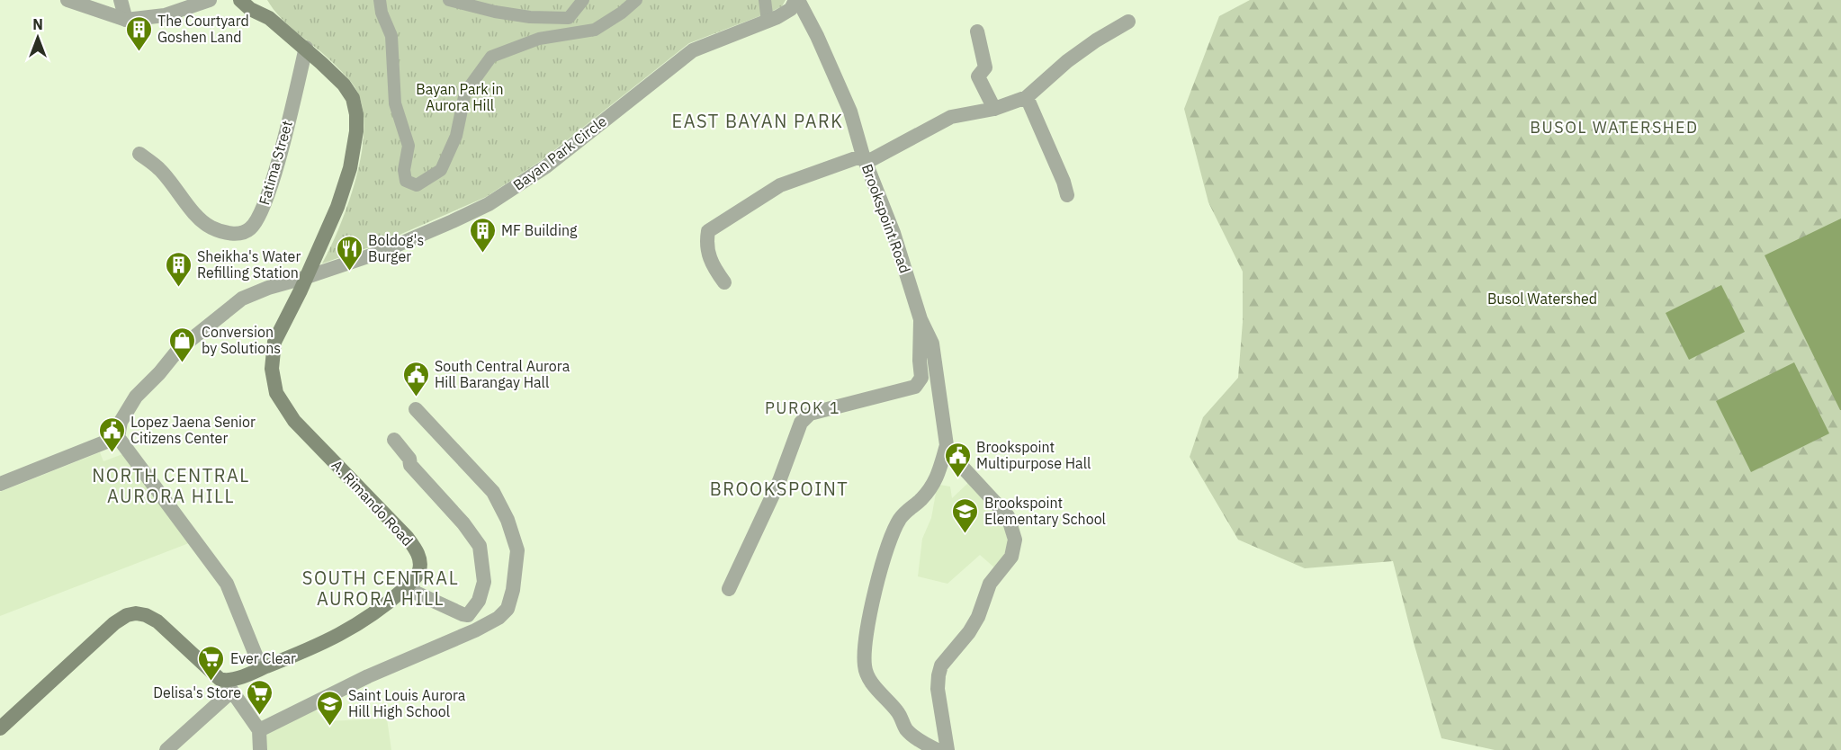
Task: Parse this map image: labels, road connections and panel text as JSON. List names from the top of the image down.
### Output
{
  "streets": {
    "main road": ["A. Rimando Road"],
    "street": ["Bayan Park Circle", "Fatima Street", "Brookspoint Road"]
  },
  "crossings": [
    ["Bayan Park Circle", "Brookspoint Road"],
    ["Bayan Park Circle", "A. Rimando Road"],
    ["Fatima Street", "A. Rimando Road"]
  ],
  "districts": [
    "EAST BAYAN PARK",
    "BUSOL WATERSHED",
    "PUROK 1",
    "NORTH CENTRAL AURORA HILL",
    "BROOKSPOINT",
    "SOUTH CENTRAL AURORA HILL"
  ],
  "parks": ["Bayan Park in Aurora Hill", "Busol Watershed"],
  "places": {
    "building": ["The Courtyard Goshen Land", "MF Building", "Sheikha's Water Refilling Station"],
    "restaurant": ["Boldog's Burger"],
    "shop": ["Conversion by Solutions"],
    "public building": ["South Central Aurora Hill Barangay Hall", "Lopez Jaena Senior Citizens Center", "Brookspoint Multipurpose Hall"],
    "school or university": ["Brookspoint Elementary School", "Saint Louis Aurora Hill High School"],
    "supermarket": ["Ever Clear", "Delisa's Store"]
  },
  "north": "top"
}
